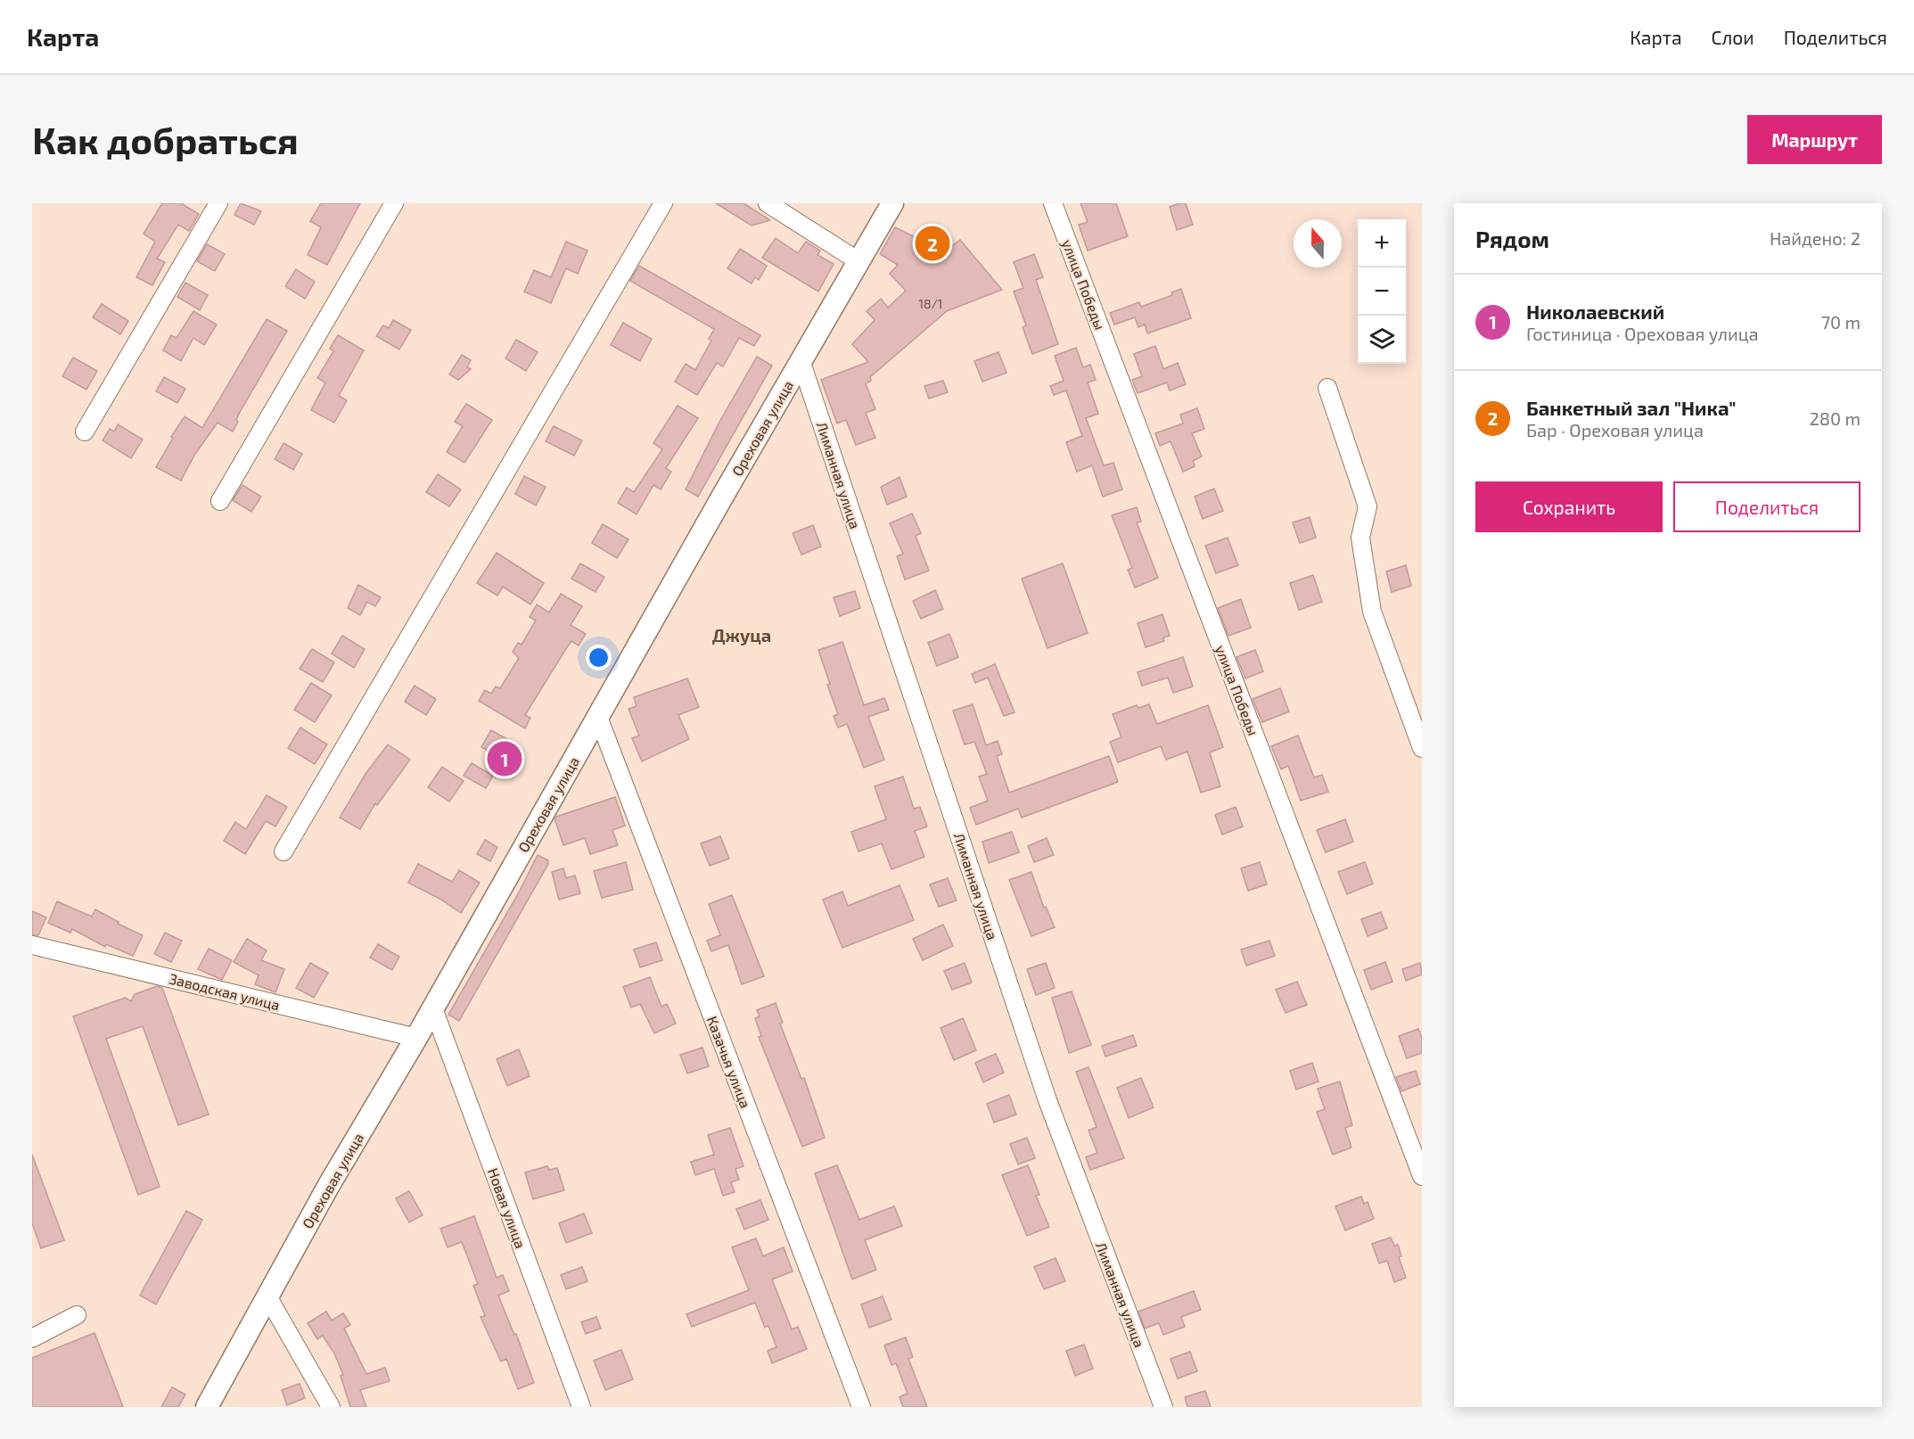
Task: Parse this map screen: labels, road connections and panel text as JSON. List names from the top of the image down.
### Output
{
  "streets": {
    "main road": ["Ореховая улица"],
    "street": [
      "улица Победы",
      "Лиманная улица",
      "Заводская улица",
      "Казачья улица",
      "Новая улица"
    ]
  },
  "crossings": [
    ["Ореховая улица", "Лиманная улица"],
    ["Ореховая улица", "Заводская улица"],
    ["Ореховая улица", "Казачья улица"],
    ["Ореховая улица", "Новая улица"]
  ],
  "districts": ["Джуца"],
  "house_numbers": ["18/1"],
  "north": "top",
  "page": {
    "header": "Карта",
    "nav": ["Карта", "Слои", "Поделиться"],
    "buttons": [
      "Маршрут",
      ["Сохранить", "Поделиться"]
    ],
    "title": "Как добраться",
    "heading": ["Рядом", "Найдено: 2"],
    "map_buttons": ["+", "−"],
    "pins": ["2", "1"],
    "list": [
      {
        "mark": "1",
        "name": "Николаевский",
        "note": "Гостиница · Ореховая улица",
        "value": "70 m"
      },
      {
        "mark": "2",
        "name": "Банкетный зал \"Ника\"",
        "note": "Бар · Ореховая улица",
        "value": "280 m"
      }
    ]
  }
}
